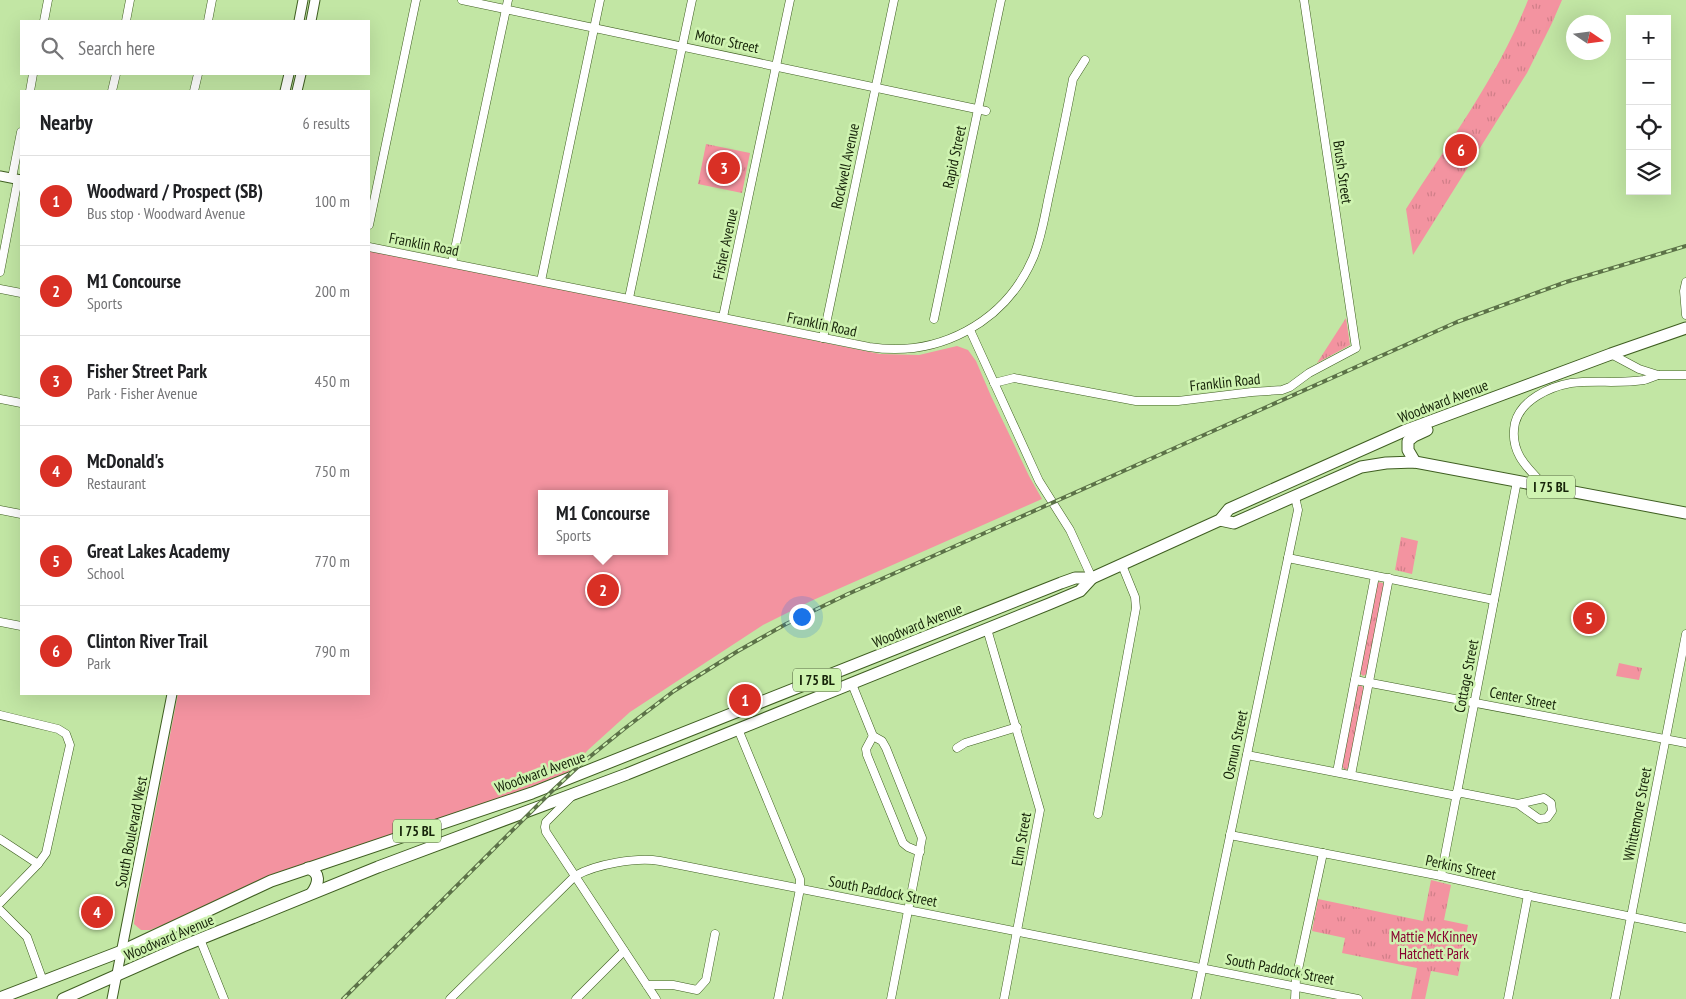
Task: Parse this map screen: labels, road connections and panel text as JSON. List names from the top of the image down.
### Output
{
  "streets": {
    "main road": ["Woodward Avenue", "I 75 BL"],
    "street": [
      "Motor Street",
      "Rapid Street",
      "Rockwell Avenue",
      "Brush Street",
      "Franklin Road",
      "Fisher Avenue",
      "Cottage Street",
      "Center Street",
      "Osmun Street",
      "Whittemore Street",
      "South Boulevard West",
      "Elm Street",
      "Perkins Street",
      "South Paddock Street"
    ]
  },
  "crossings": [
    ["Motor Street", "Rapid Street"],
    ["Motor Street", "Rockwell Avenue"],
    ["Motor Street", "Fisher Avenue"],
    ["Rockwell Avenue", "Franklin Road"],
    ["Brush Street", "Franklin Road"],
    ["Franklin Road", "Fisher Avenue"],
    ["Woodward Avenue", "Cottage Street"],
    ["Woodward Avenue", "Osmun Street"],
    ["Woodward Avenue", "South Boulevard West"],
    ["Woodward Avenue", "Elm Street"],
    ["Cottage Street", "Center Street"],
    ["Cottage Street", "Perkins Street"],
    ["Center Street", "Whittemore Street"],
    ["Osmun Street", "Perkins Street"],
    ["Osmun Street", "South Paddock Street"],
    ["Whittemore Street", "Perkins Street"],
    ["Elm Street", "South Paddock Street"]
  ],
  "parks": ["Mattie McKinney Hatchett Park"],
  "north": "right",
  "page": {
    "map_buttons": ["+", "−"],
    "search": "Search here",
    "heading": ["Nearby", "6 results"],
    "pins": [
      "6",
      "3",
      "2",
      "5",
      "1",
      "4"
    ],
    "list": [
      {
        "mark": "1",
        "name": "Woodward / Prospect (SB)",
        "note": "Bus stop · Woodward Avenue",
        "value": "100 m"
      },
      {
        "mark": "2",
        "name": "M1 Concourse",
        "note": "Sports",
        "value": "200 m"
      },
      {
        "mark": "3",
        "name": "Fisher Street Park",
        "note": "Park · Fisher Avenue",
        "value": "450 m"
      },
      {
        "mark": "4",
        "name": "McDonald's",
        "note": "Restaurant",
        "value": "750 m"
      },
      {
        "mark": "5",
        "name": "Great Lakes Academy",
        "note": "School",
        "value": "770 m"
      },
      {
        "mark": "6",
        "name": "Clinton River Trail",
        "note": "Park",
        "value": "790 m"
      }
    ],
    "popup": ["M1 Concourse", "Sports"]
  }
}
